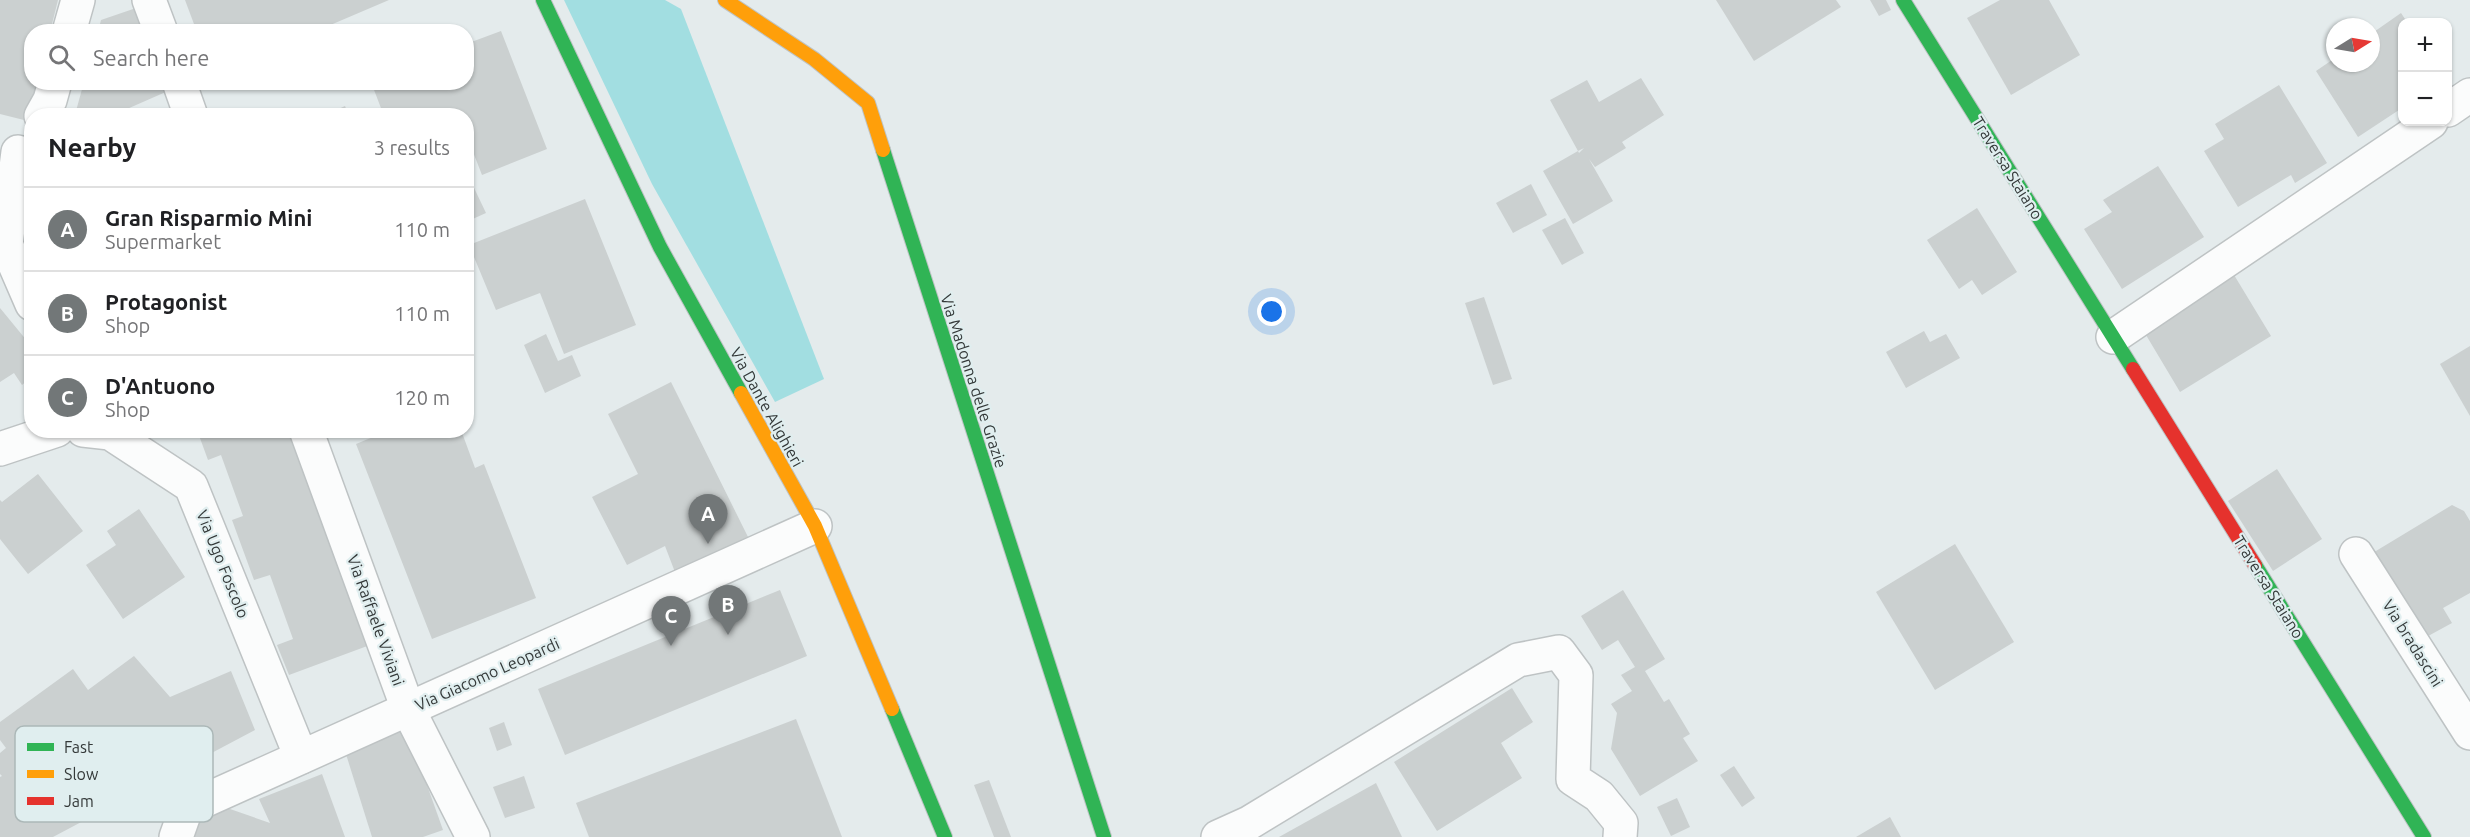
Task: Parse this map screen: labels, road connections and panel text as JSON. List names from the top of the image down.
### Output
{
  "streets": {
    "street": [
      "Traversa Staiano",
      "Via Madonna delle Grazie",
      "Via Dante Alighieri",
      "Via Ugo Foscolo",
      "Via Raffaele Viviani",
      "Via bradascini",
      "Via Giacomo Leopardi"
    ]
  },
  "crossings": [
    ["Via Dante Alighieri", "Via Giacomo Leopardi"],
    ["Via Ugo Foscolo", "Via Giacomo Leopardi"],
    ["Via Raffaele Viviani", "Via Giacomo Leopardi"]
  ],
  "legend": ["Fast", "Slow", "Jam"],
  "north": "right",
  "page": {
    "map_buttons": ["+", "−"],
    "search": "Search here",
    "heading": ["Nearby", "3 results"],
    "list": [
      {
        "mark": "A",
        "name": "Gran Risparmio Mini",
        "note": "Supermarket",
        "value": "110 m"
      },
      {
        "mark": "B",
        "name": "Protagonist",
        "note": "Shop",
        "value": "110 m"
      },
      {
        "mark": "C",
        "name": "D'Antuono",
        "note": "Shop",
        "value": "120 m"
      }
    ],
    "pins": ["A", "B", "C"]
  }
}
